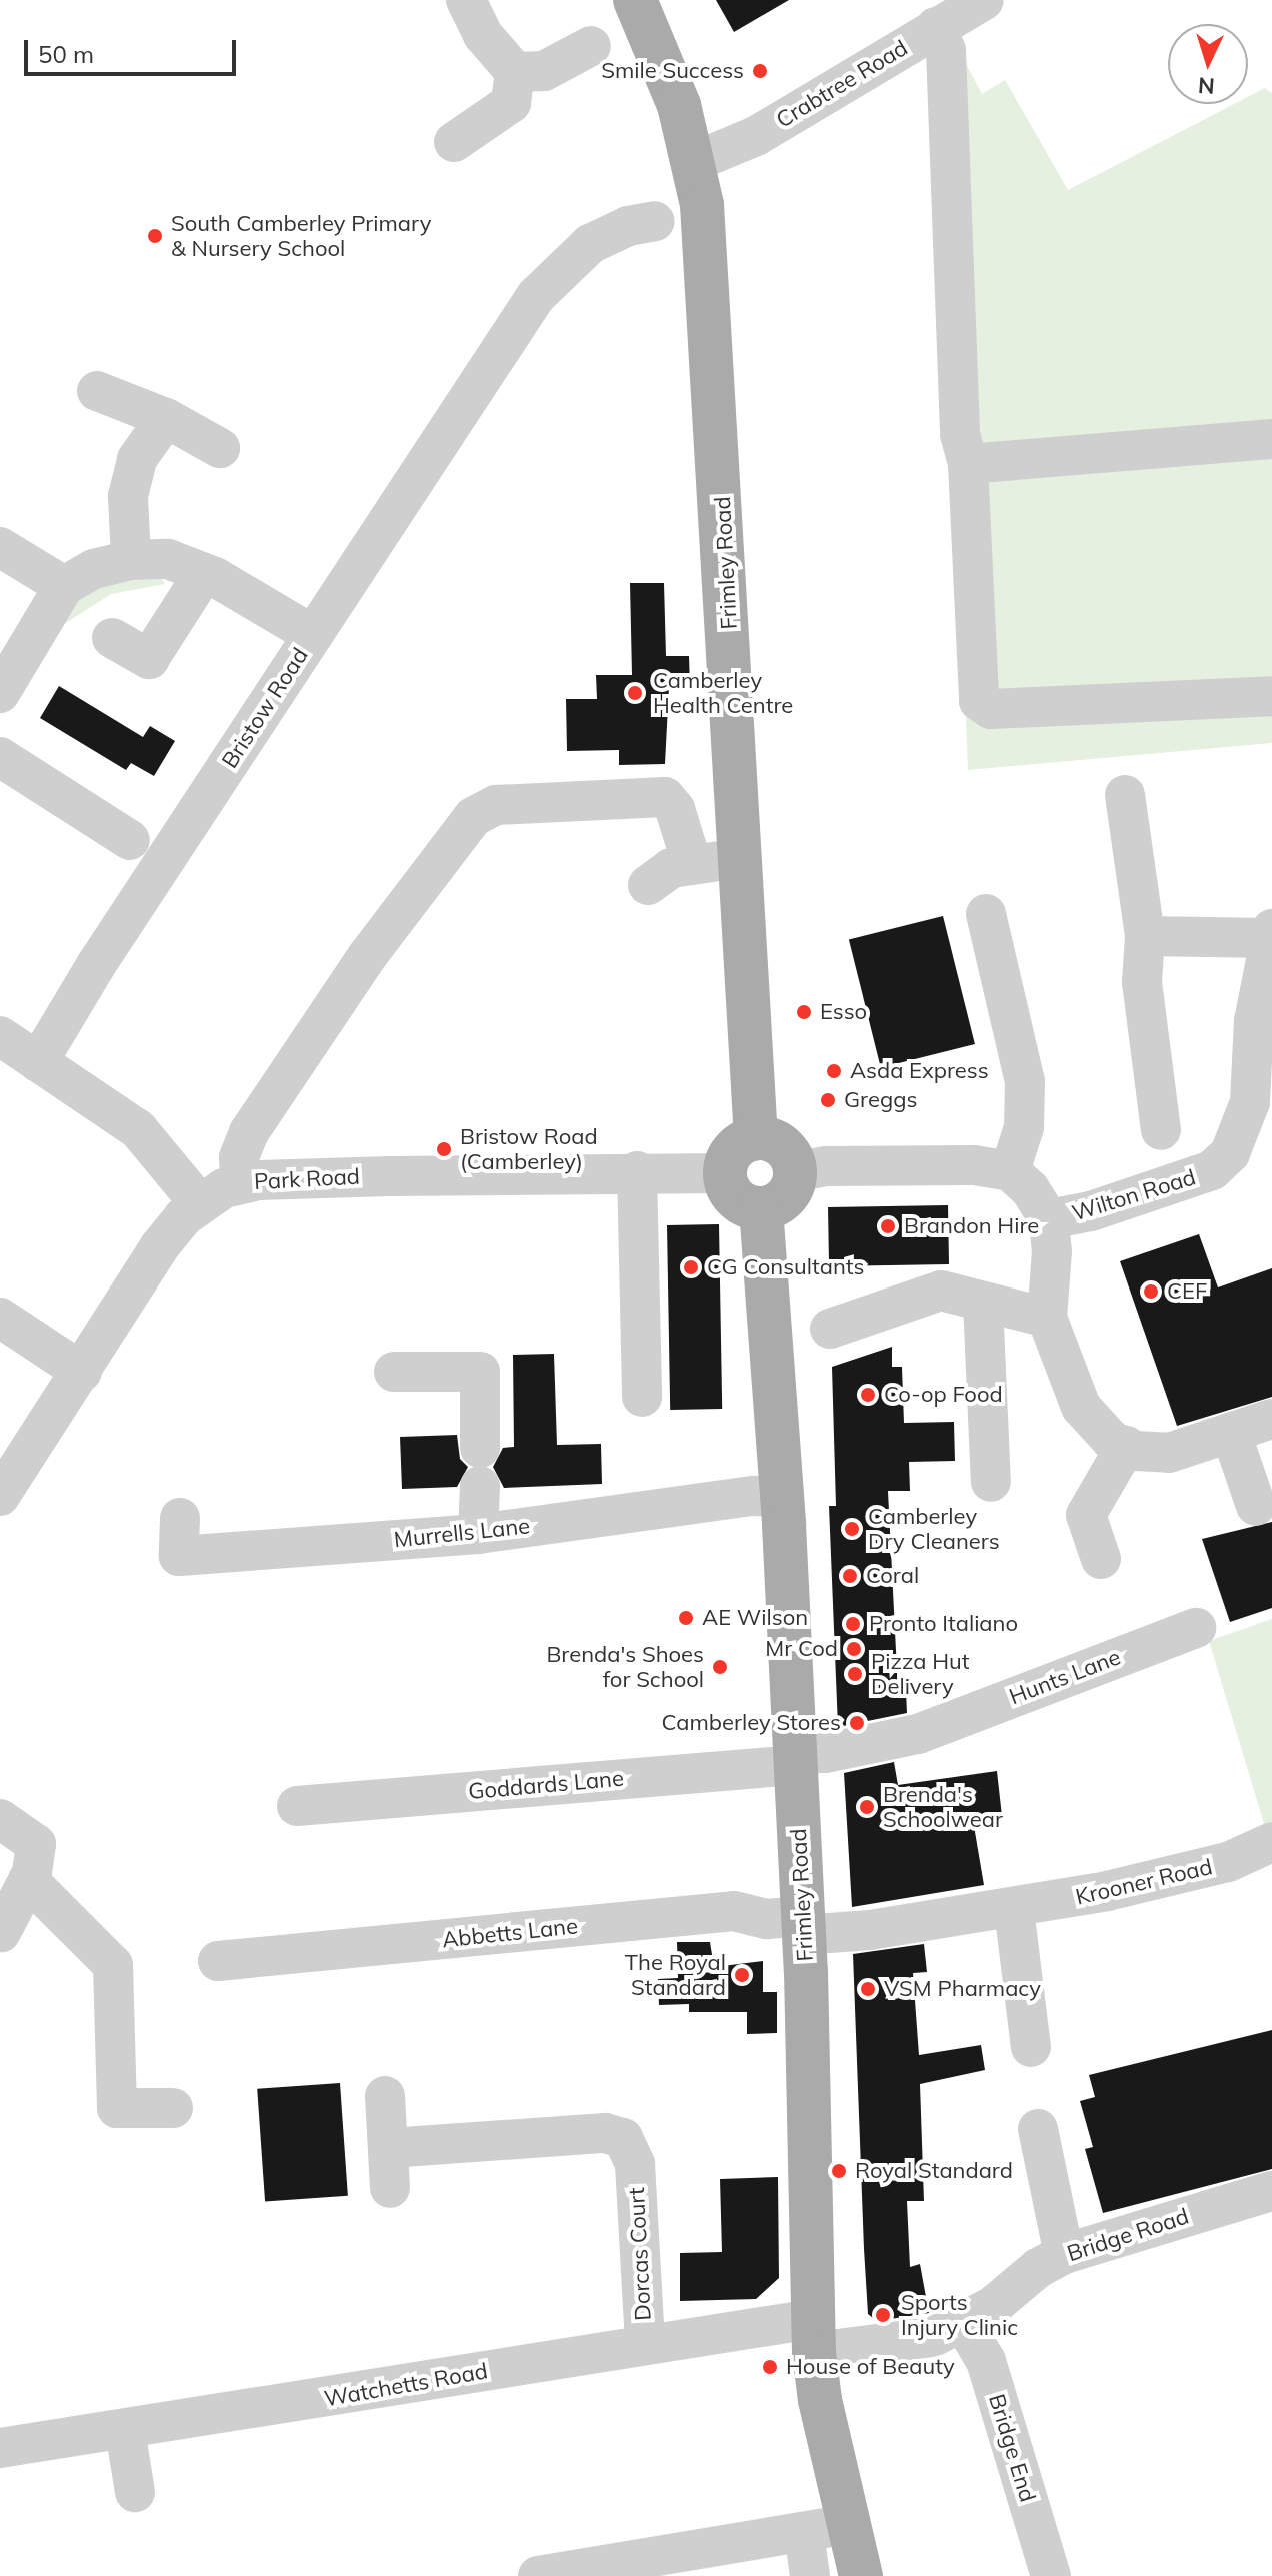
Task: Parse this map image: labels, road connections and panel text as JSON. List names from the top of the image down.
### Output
{
  "streets": {
    "main road": ["Frimley Road"],
    "street": [
      "Crabtree Road",
      "Bristow Road",
      "Park Road",
      "Wilton Road",
      "Murrells Lane",
      "Hunts Lane",
      "Goddards Lane",
      "Krooner Road",
      "Abbetts Lane",
      "Bridge Road",
      "Dorcas Court",
      "Watchetts Road",
      "Bridge End"
    ]
  },
  "crossings": [
    ["Crabtree Road", "Frimley Road"],
    ["Frimley Road", "Park Road"],
    ["Frimley Road", "Murrells Lane"],
    ["Frimley Road", "Hunts Lane"],
    ["Frimley Road", "Goddards Lane"],
    ["Frimley Road", "Krooner Road"],
    ["Frimley Road", "Abbetts Lane"],
    ["Frimley Road", "Bridge Road"],
    ["Frimley Road", "Watchetts Road"],
    ["Hunts Lane", "Goddards Lane"],
    ["Krooner Road", "Abbetts Lane"],
    ["Bridge Road", "Watchetts Road"],
    ["Bridge Road", "Bridge End"],
    ["Dorcas Court", "Watchetts Road"]
  ],
  "places": [
    "Smile Success",
    "South Camberley Primary & Nursery School",
    "Camberley Health Centre",
    "Esso",
    "Asda Express",
    "Greggs",
    "Bristow Road (Camberley)",
    "Brandon Hire",
    "CG Consultants",
    "CEF",
    "Co-op Food",
    "Camberley Dry Cleaners",
    "Coral",
    "AE Wilson",
    "Pronto Italiano",
    "Mr Cod",
    "Brenda's Shoes for School",
    "Pizza Hut Delivery",
    "Camberley Stores",
    "Brenda's Schoolwear",
    "The Royal Standard",
    "VSM Pharmacy",
    "Royal Standard",
    "Sports Injury Clinic",
    "House of Beauty"
  ],
  "scale_bar": "50 m",
  "north": "bottom"
}
